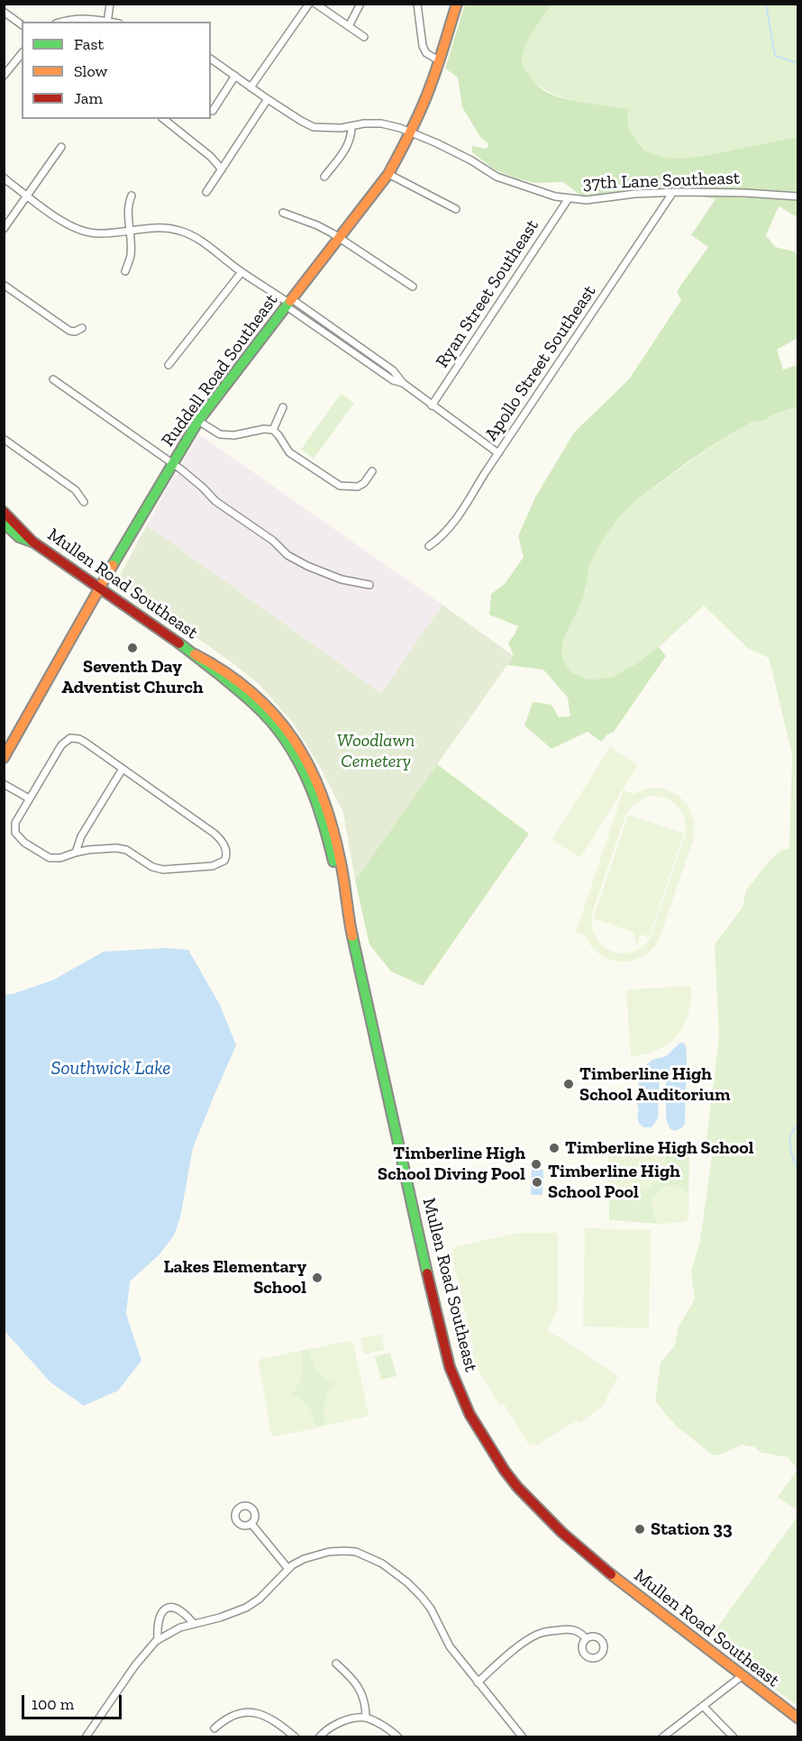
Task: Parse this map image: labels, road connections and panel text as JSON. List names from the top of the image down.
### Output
{
  "streets": {
    "street": [
      "37th Lane Southeast",
      "Ryan Street Southeast",
      "Apollo Street Southeast",
      "Ruddell Road Southeast",
      "Mullen Road Southeast"
    ]
  },
  "crossings": [
    ["37th Lane Southeast", "Ryan Street Southeast"],
    ["37th Lane Southeast", "Apollo Street Southeast"],
    ["37th Lane Southeast", "Ruddell Road Southeast"],
    ["Ruddell Road Southeast", "Mullen Road Southeast"]
  ],
  "water": ["Southwick Lake"],
  "parks": ["Woodlawn Cemetery"],
  "places": [
    "Seventh Day Adventist Church",
    "Timberline High School Auditorium",
    "Timberline High School",
    "Timberline High School Diving Pool",
    "Timberline High School Pool",
    "Lakes Elementary School",
    "Station 33"
  ],
  "legend": ["Fast", "Slow", "Jam"],
  "scale_bar": "100 m"
}
